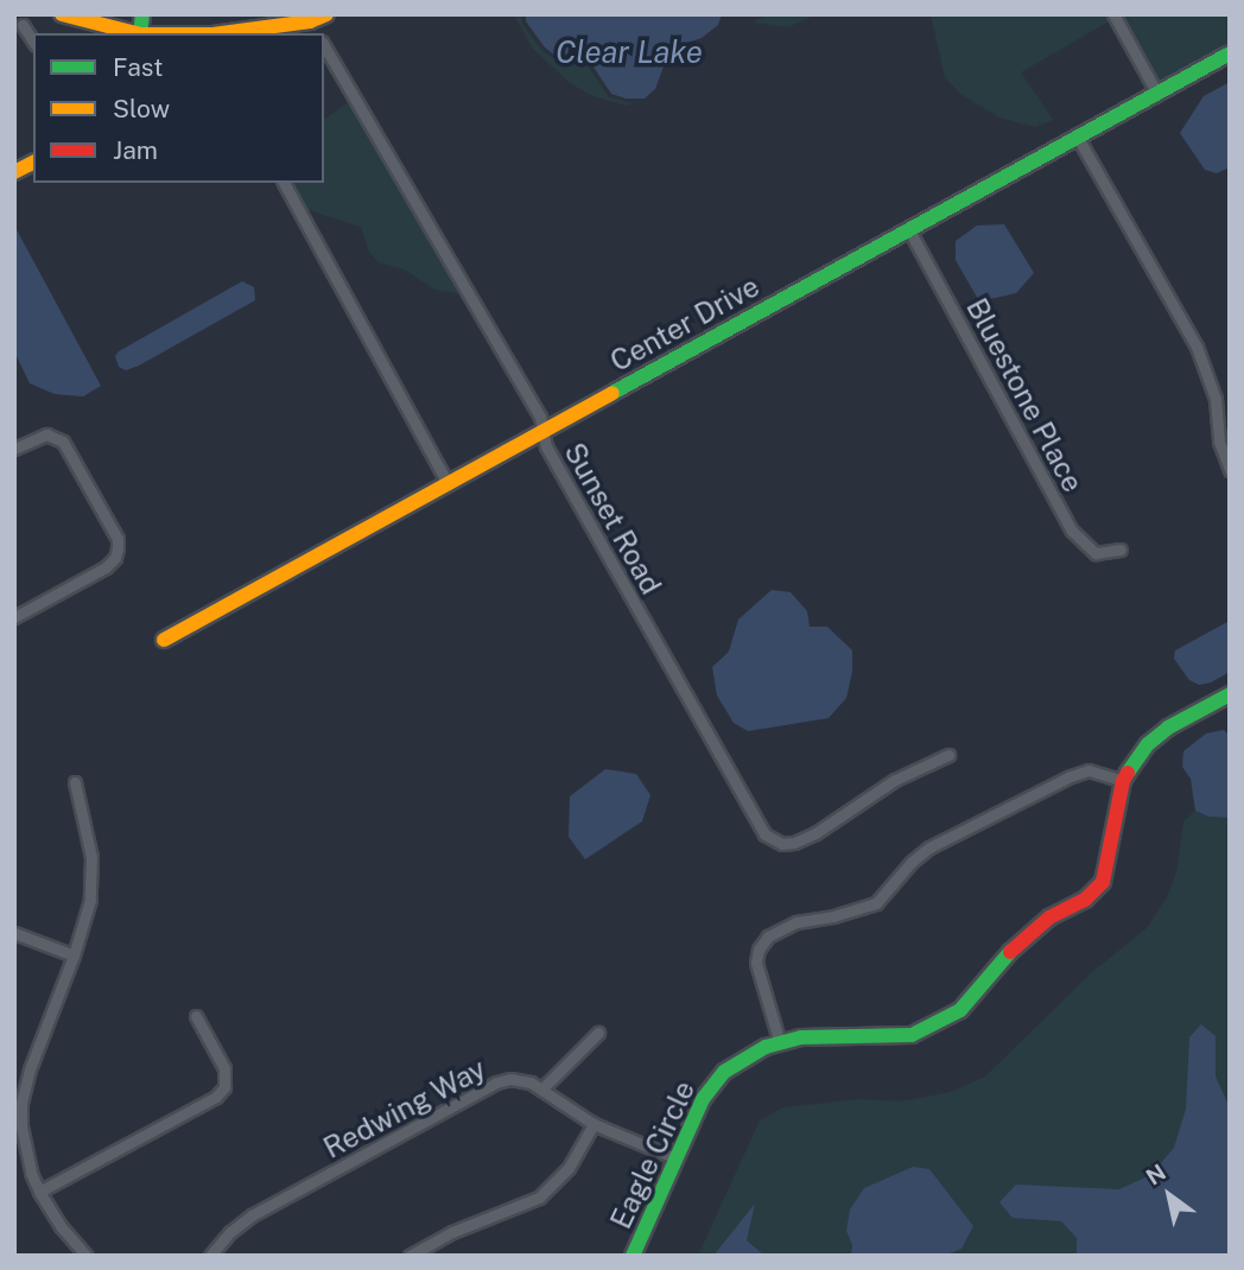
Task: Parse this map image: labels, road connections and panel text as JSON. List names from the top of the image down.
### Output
{
  "streets": {
    "street": [
      "Center Drive",
      "Bluestone Place",
      "Sunset Road",
      "Redwing Way",
      "Eagle Circle"
    ]
  },
  "crossings": [
    ["Center Drive", "Bluestone Place"],
    ["Center Drive", "Sunset Road"],
    ["Redwing Way", "Eagle Circle"]
  ],
  "water": ["Clear Lake"],
  "legend": ["Fast", "Slow", "Jam"],
  "north": "top left"
}
